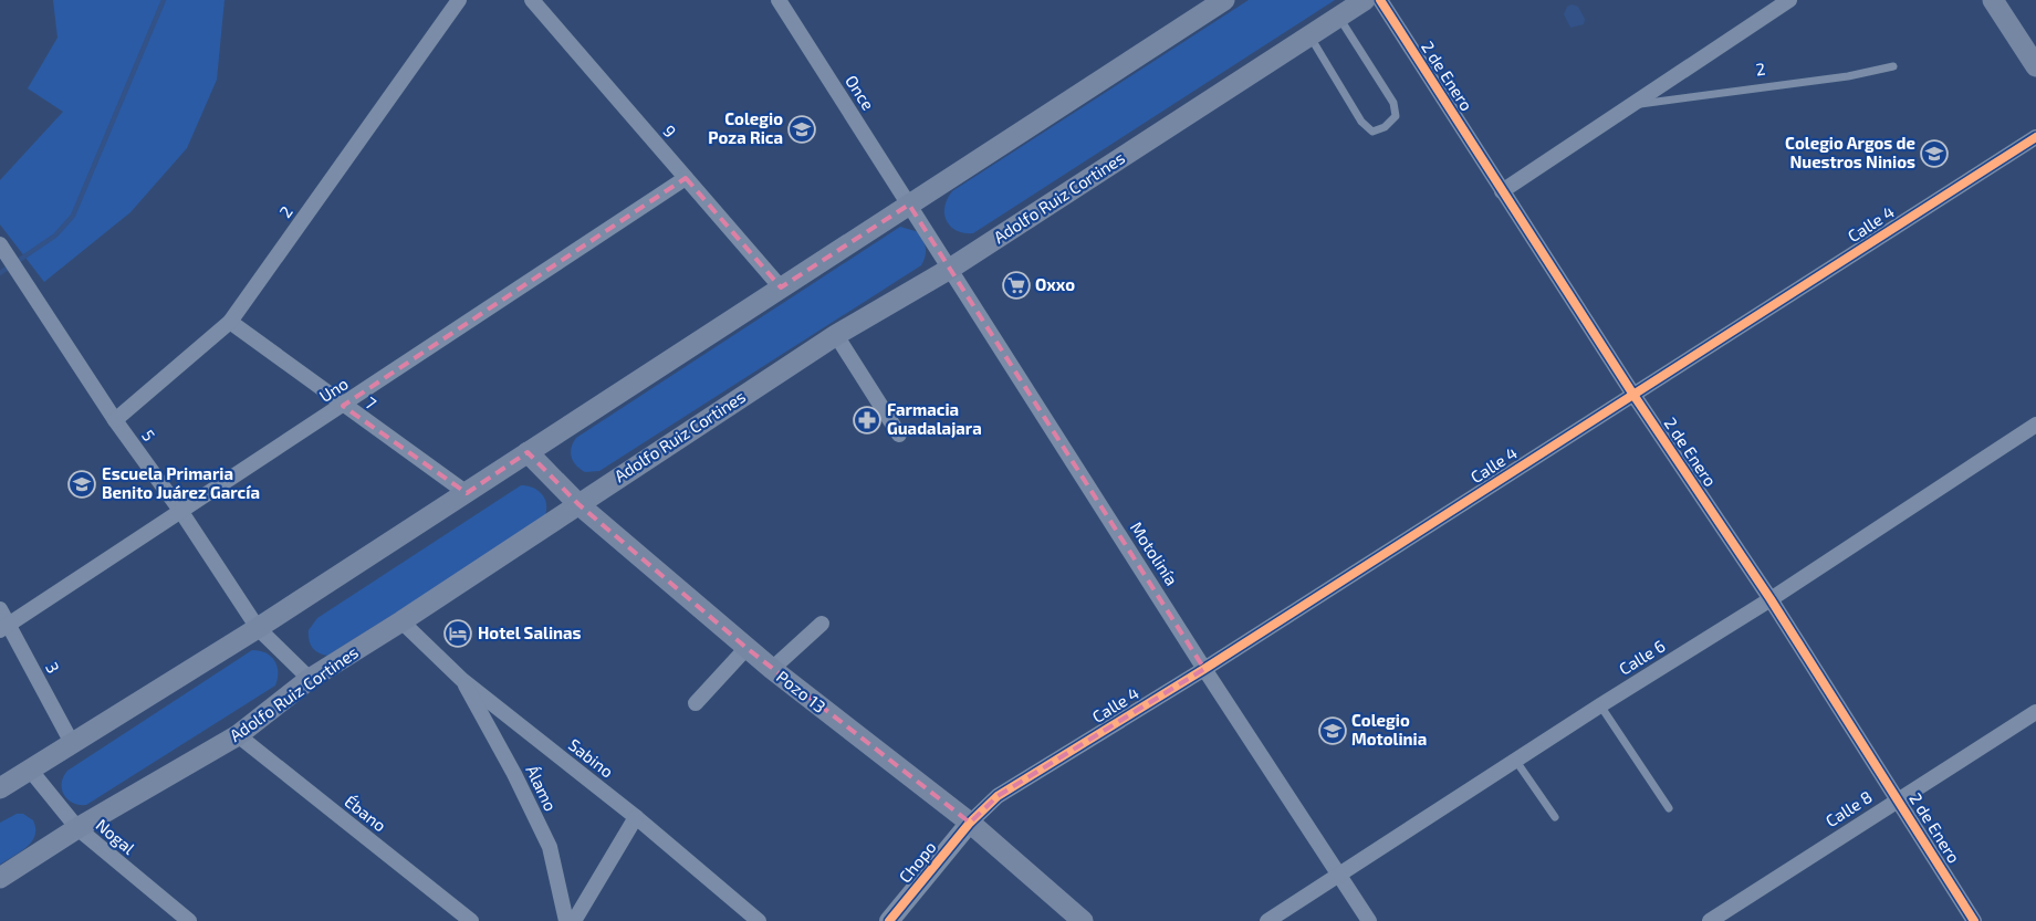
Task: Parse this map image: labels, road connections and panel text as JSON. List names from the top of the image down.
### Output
{
  "streets": {
    "main road": ["Adolfo Ruiz Cortines", "Pozo 13"],
    "street": [
      "2",
      "2 de Enero",
      "Once",
      "9",
      "Calle 4",
      "Uno",
      "7",
      "5",
      "Motolinía",
      "Calle 6",
      "3",
      "Sabino",
      "Álamo",
      "Calle 8",
      "Ébano",
      "Nogal",
      "Chopo"
    ]
  },
  "crossings": [
    ["2", "2 de Enero"],
    ["2", "7"],
    ["2", "5"],
    ["2 de Enero", "Calle 4"],
    ["2 de Enero", "Calle 6"],
    ["2 de Enero", "Calle 8"],
    ["Once", "Motolinía"],
    ["9", "Uno"],
    ["Adolfo Ruiz Cortines", "5"],
    ["Adolfo Ruiz Cortines", "Motolinía"],
    ["Adolfo Ruiz Cortines", "Pozo 13"],
    ["Adolfo Ruiz Cortines", "Sabino"],
    ["Adolfo Ruiz Cortines", "Ébano"],
    ["Adolfo Ruiz Cortines", "Nogal"],
    ["Calle 4", "Motolinía"],
    ["Calle 4", "Pozo 13"],
    ["Calle 4", "Chopo"],
    ["Uno", "7"],
    ["Uno", "5"],
    ["Uno", "3"],
    ["Motolinía", "Calle 6"],
    ["Pozo 13", "Chopo"],
    ["Sabino", "Álamo"]
  ],
  "places": {
    "school or university": [
      "Colegio Poza Rica",
      "Colegio Argos de Nuestros Ninios",
      "Escuela Primaria Benito Juárez García",
      "Colegio Motolinia"
    ],
    "supermarket": ["Oxxo"],
    "pharmacy": ["Farmacia Guadalajara"],
    "hotel": ["Hotel Salinas"]
  }
}
